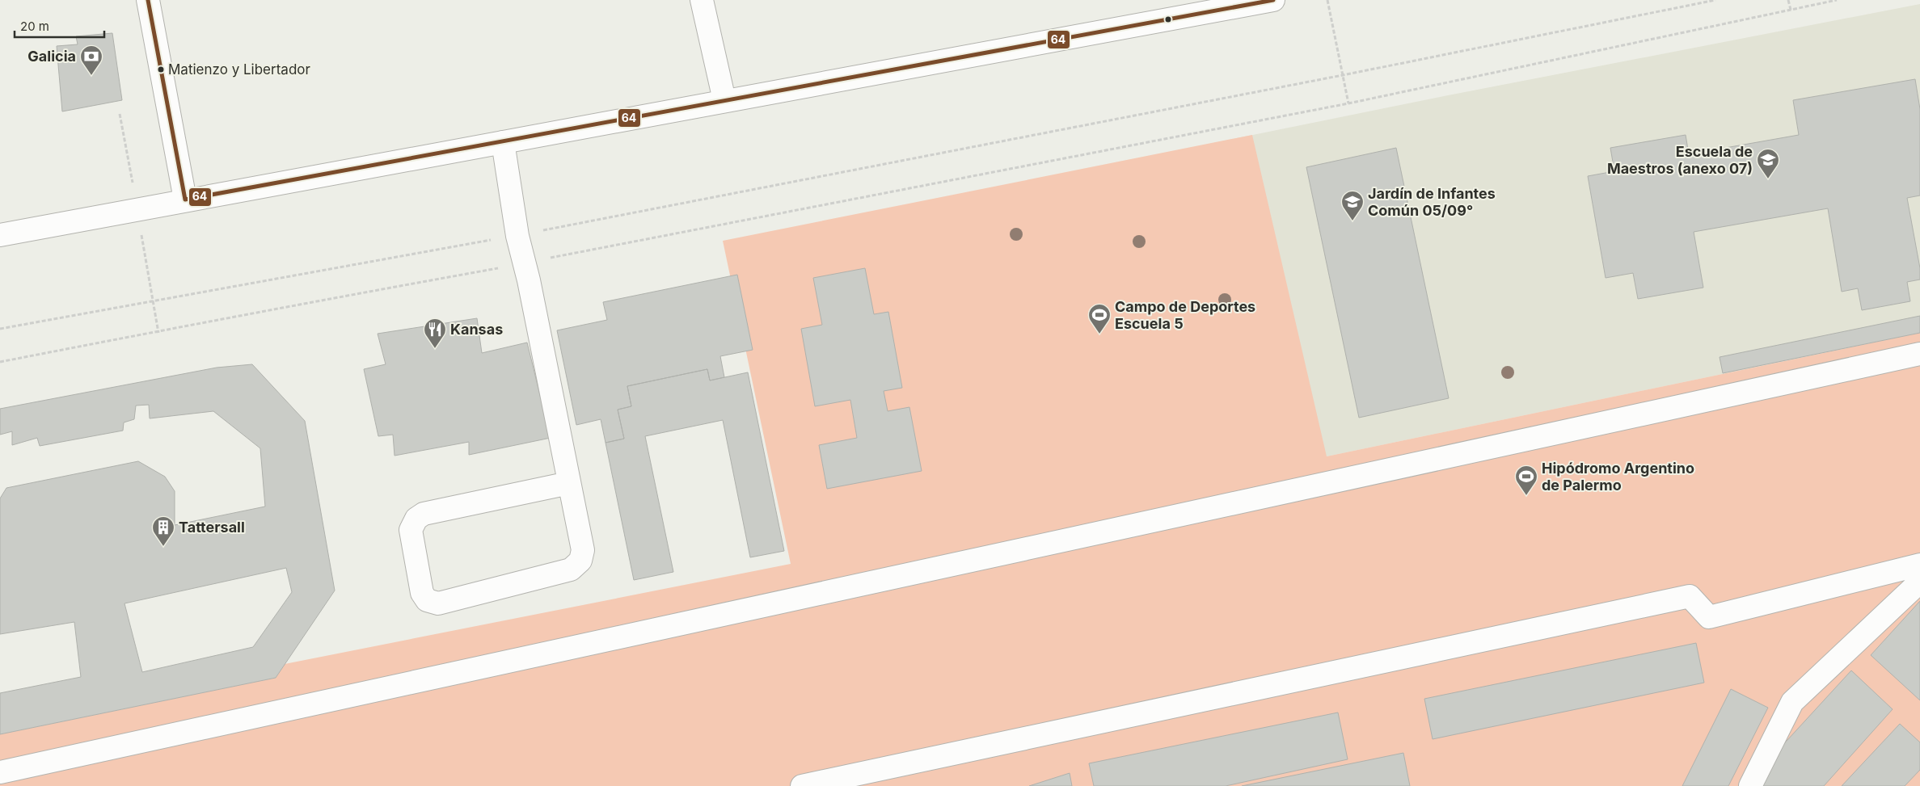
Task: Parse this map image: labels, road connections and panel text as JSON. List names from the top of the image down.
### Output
{
  "places": {
    "other": ["Matienzo y Libertador"],
    "bank": ["Galicia"],
    "school or university": ["Escuela de Maestros (anexo 07)", "Jardín de Infantes Común 05/09°"],
    "sports": ["Campo de Deportes Escuela 5", "Hipódromo Argentino de Palermo"],
    "restaurant": ["Kansas"],
    "building": ["Tattersall"]
  },
  "lines": ["transit line 64"],
  "scale_bar": "20 m"
}
